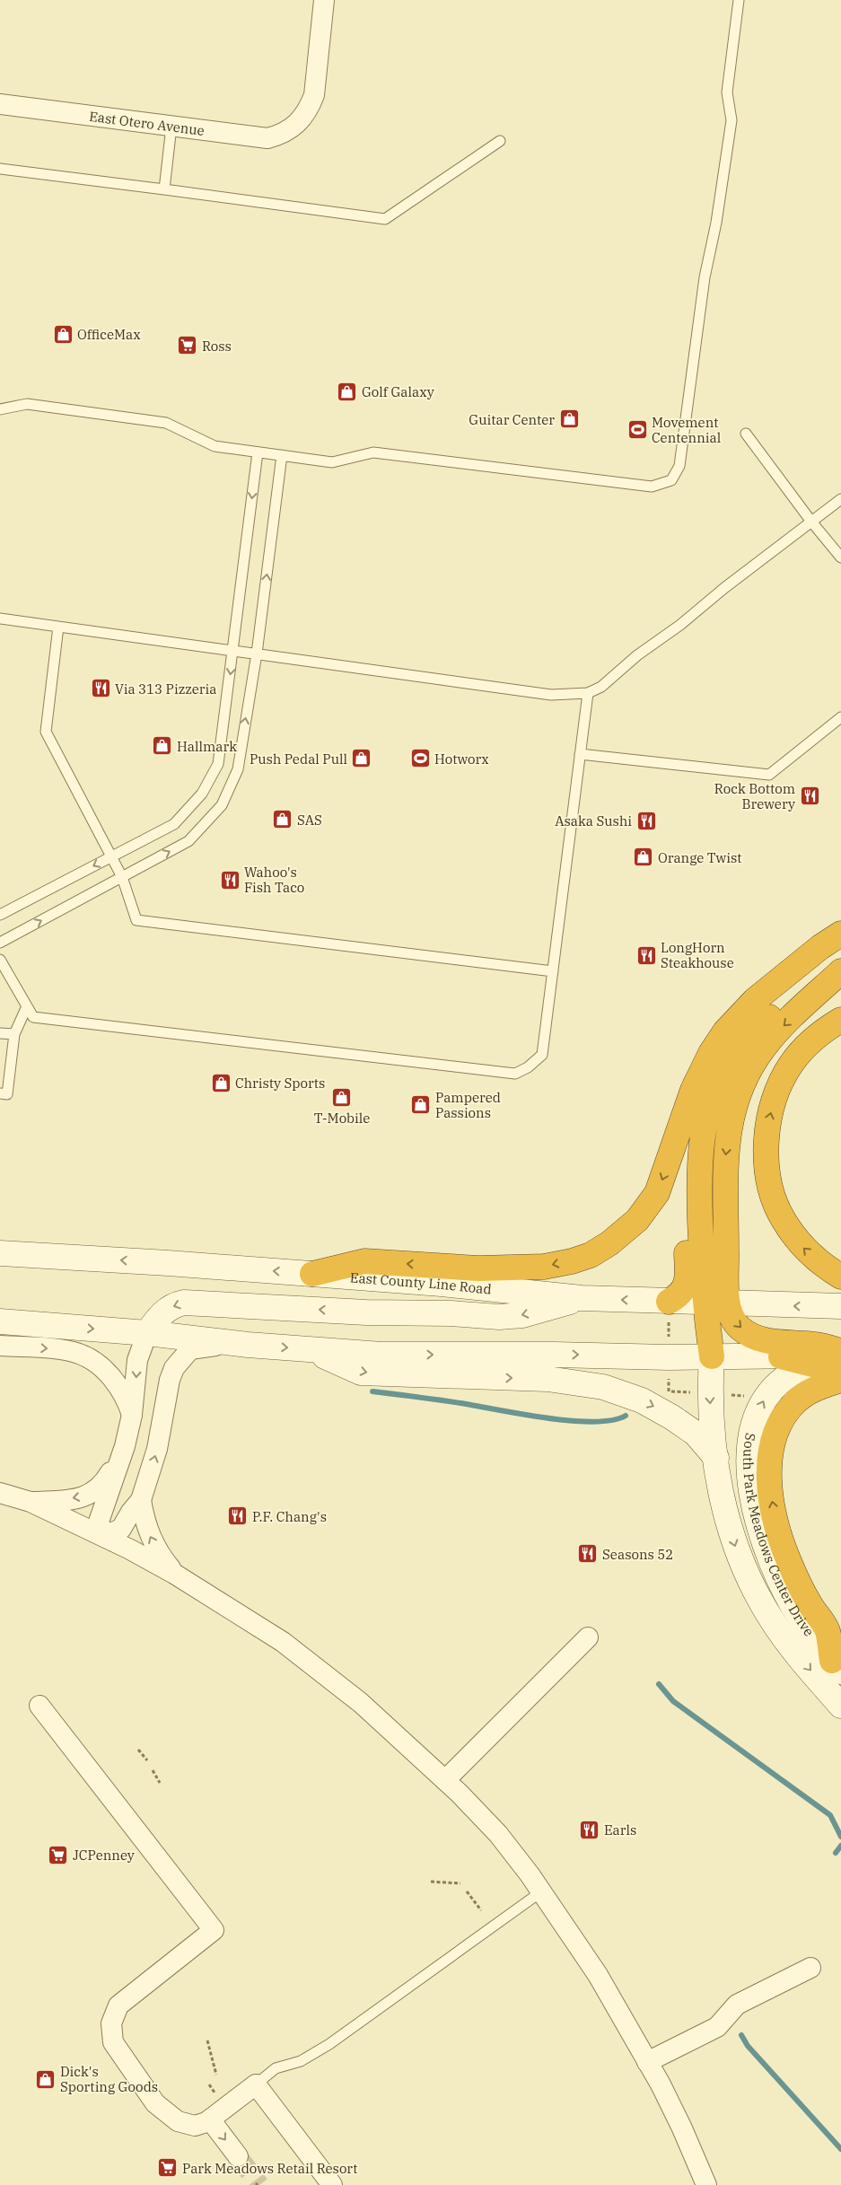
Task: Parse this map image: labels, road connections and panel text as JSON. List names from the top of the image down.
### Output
{
  "streets": {
    "main road": ["East County Line Road", "South Park Meadows Center Drive"],
    "street": ["East Otero Avenue"]
  },
  "places": {
    "shop": [
      "OfficeMax",
      "Golf Galaxy",
      "Guitar Center",
      "Hallmark",
      "Push Pedal Pull",
      "SAS",
      "Orange Twist",
      "Christy Sports",
      "T-Mobile",
      "Pampered Passions",
      "Dick's Sporting Goods"
    ],
    "supermarket": ["Ross", "JCPenney", "Park Meadows Retail Resort"],
    "sports": ["Movement Centennial", "Hotworx"],
    "restaurant": [
      "Via 313 Pizzeria",
      "Rock Bottom Brewery",
      "Asaka Sushi",
      "Wahoo's Fish Taco",
      "LongHorn Steakhouse",
      "P.F. Chang's",
      "Seasons 52",
      "Earls"
    ]
  }
}
